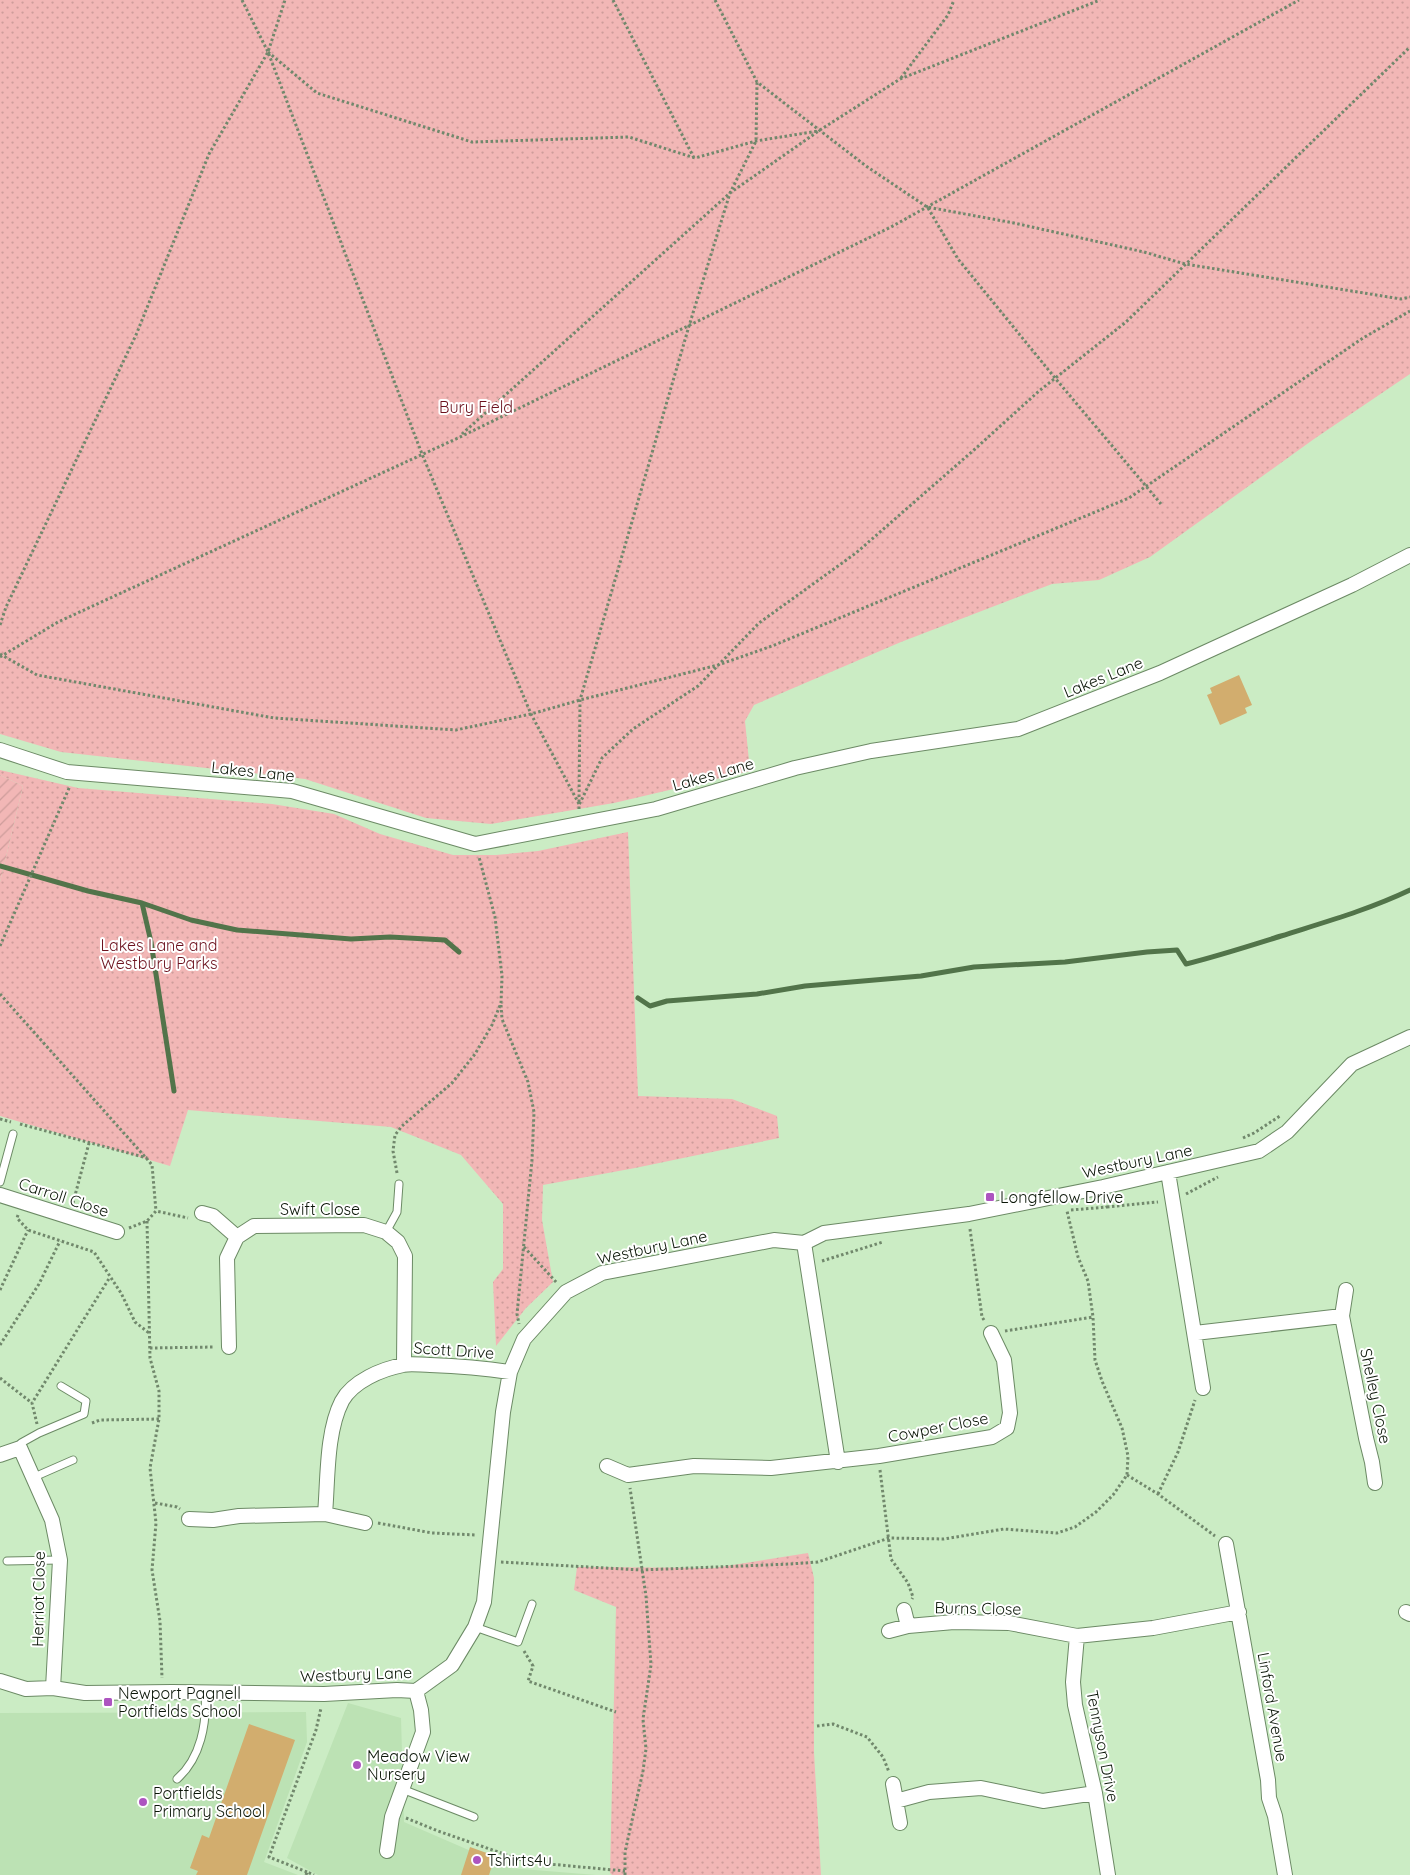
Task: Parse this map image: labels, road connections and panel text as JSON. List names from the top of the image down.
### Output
{
  "streets": {
    "street": [
      "Lakes Lane",
      "Westbury Lane",
      "Carroll Close",
      "Swift Close",
      "Scott Drive",
      "Shelley Close",
      "Cowper Close",
      "Herriot Close",
      "Burns Close",
      "Linford Avenue",
      "Tennyson Drive"
    ]
  },
  "crossings": [
    ["Westbury Lane", "Scott Drive"],
    ["Westbury Lane", "Herriot Close"],
    ["Burns Close", "Tennyson Drive"]
  ],
  "parks": ["Bury Field", "Lakes Lane and Westbury Parks"],
  "places": {
    "transit": ["Longfellow Drive", "Newport Pagnell Portfields School"],
    "other": ["Meadow View Nursery", "Portfields Primary School", "Tshirts4u"]
  }
}
